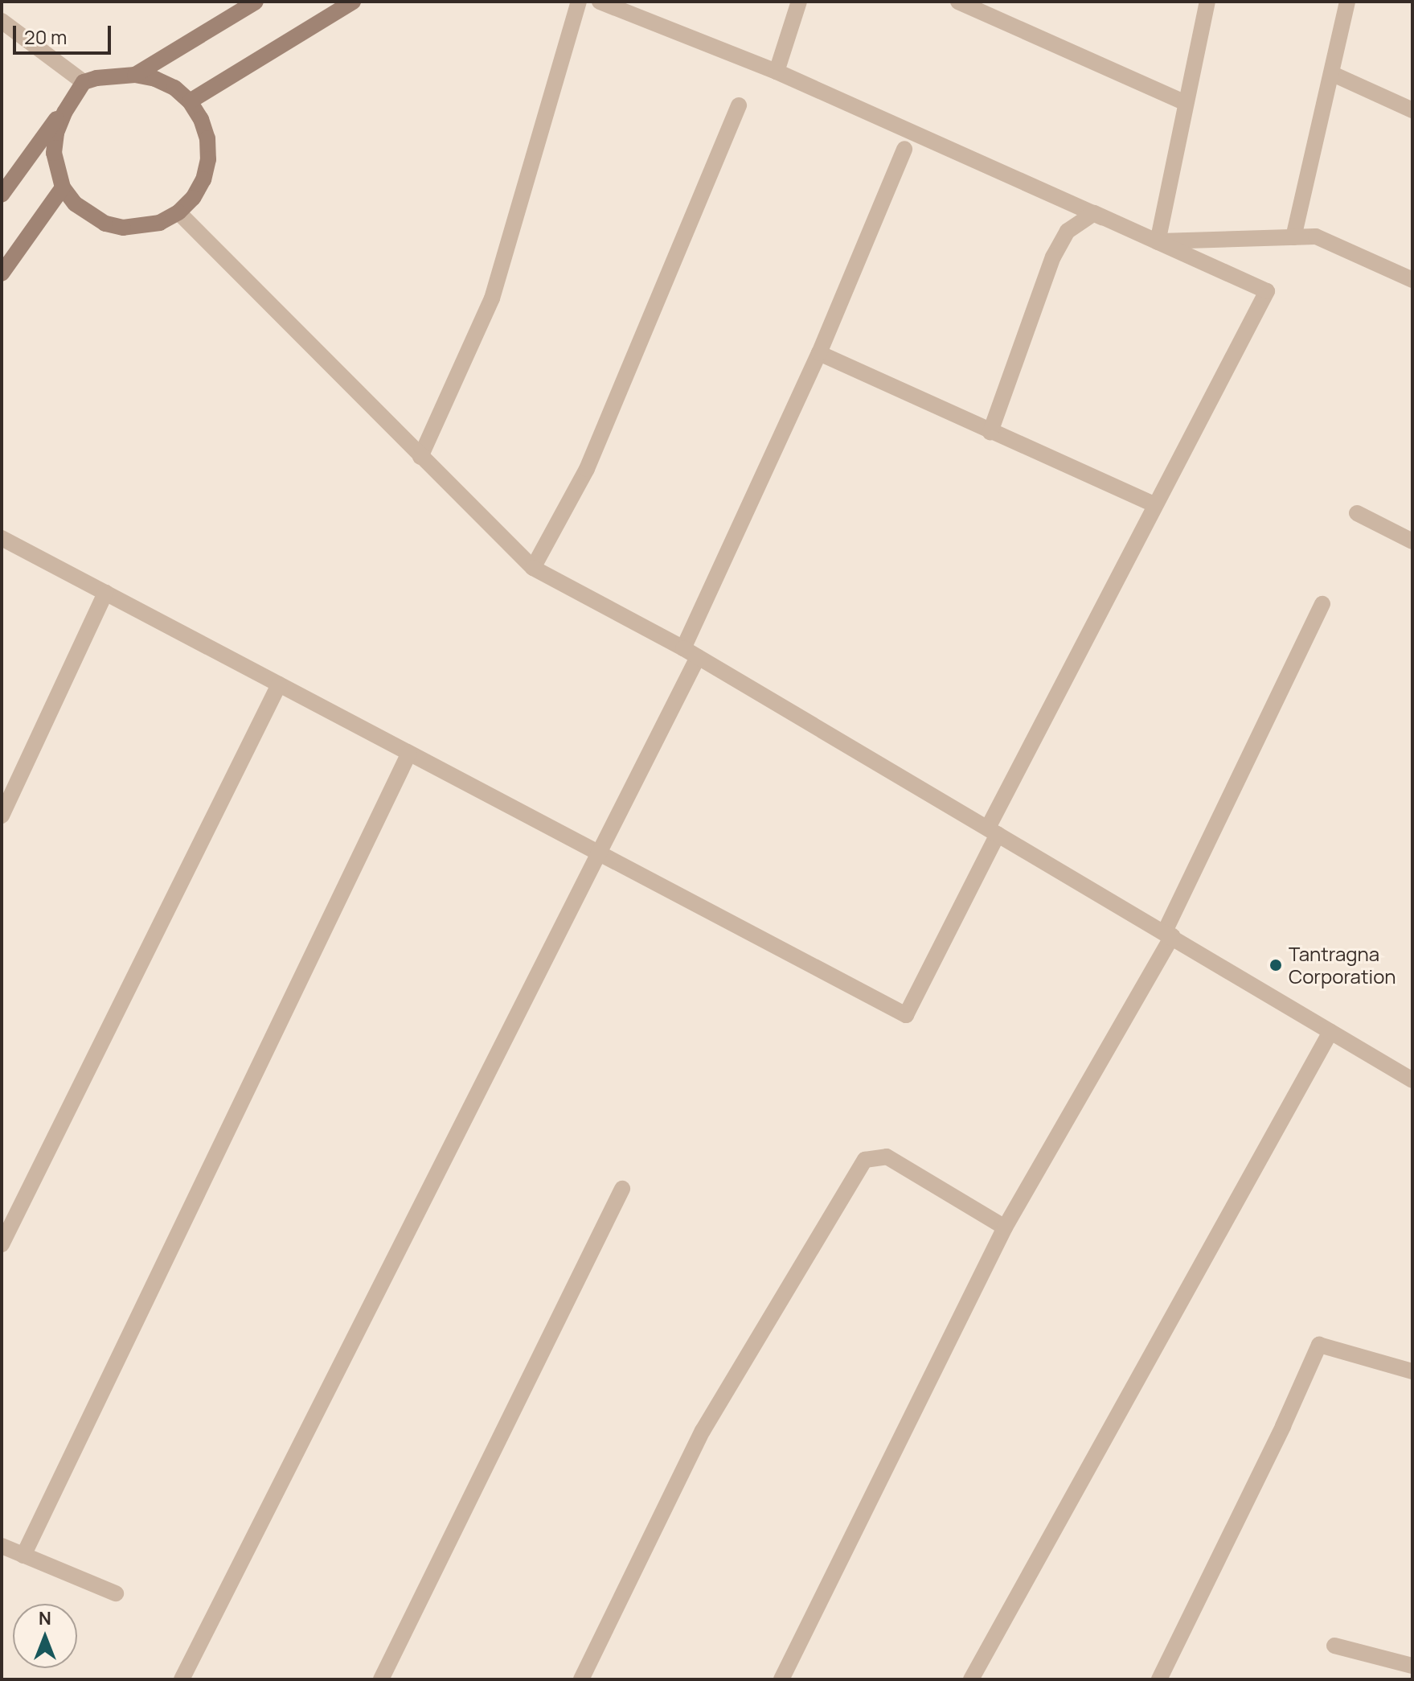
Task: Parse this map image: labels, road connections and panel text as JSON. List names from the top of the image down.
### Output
{
  "places": ["Tantragna Corporation"],
  "scale_bar": "20 m",
  "north": "top"
}
